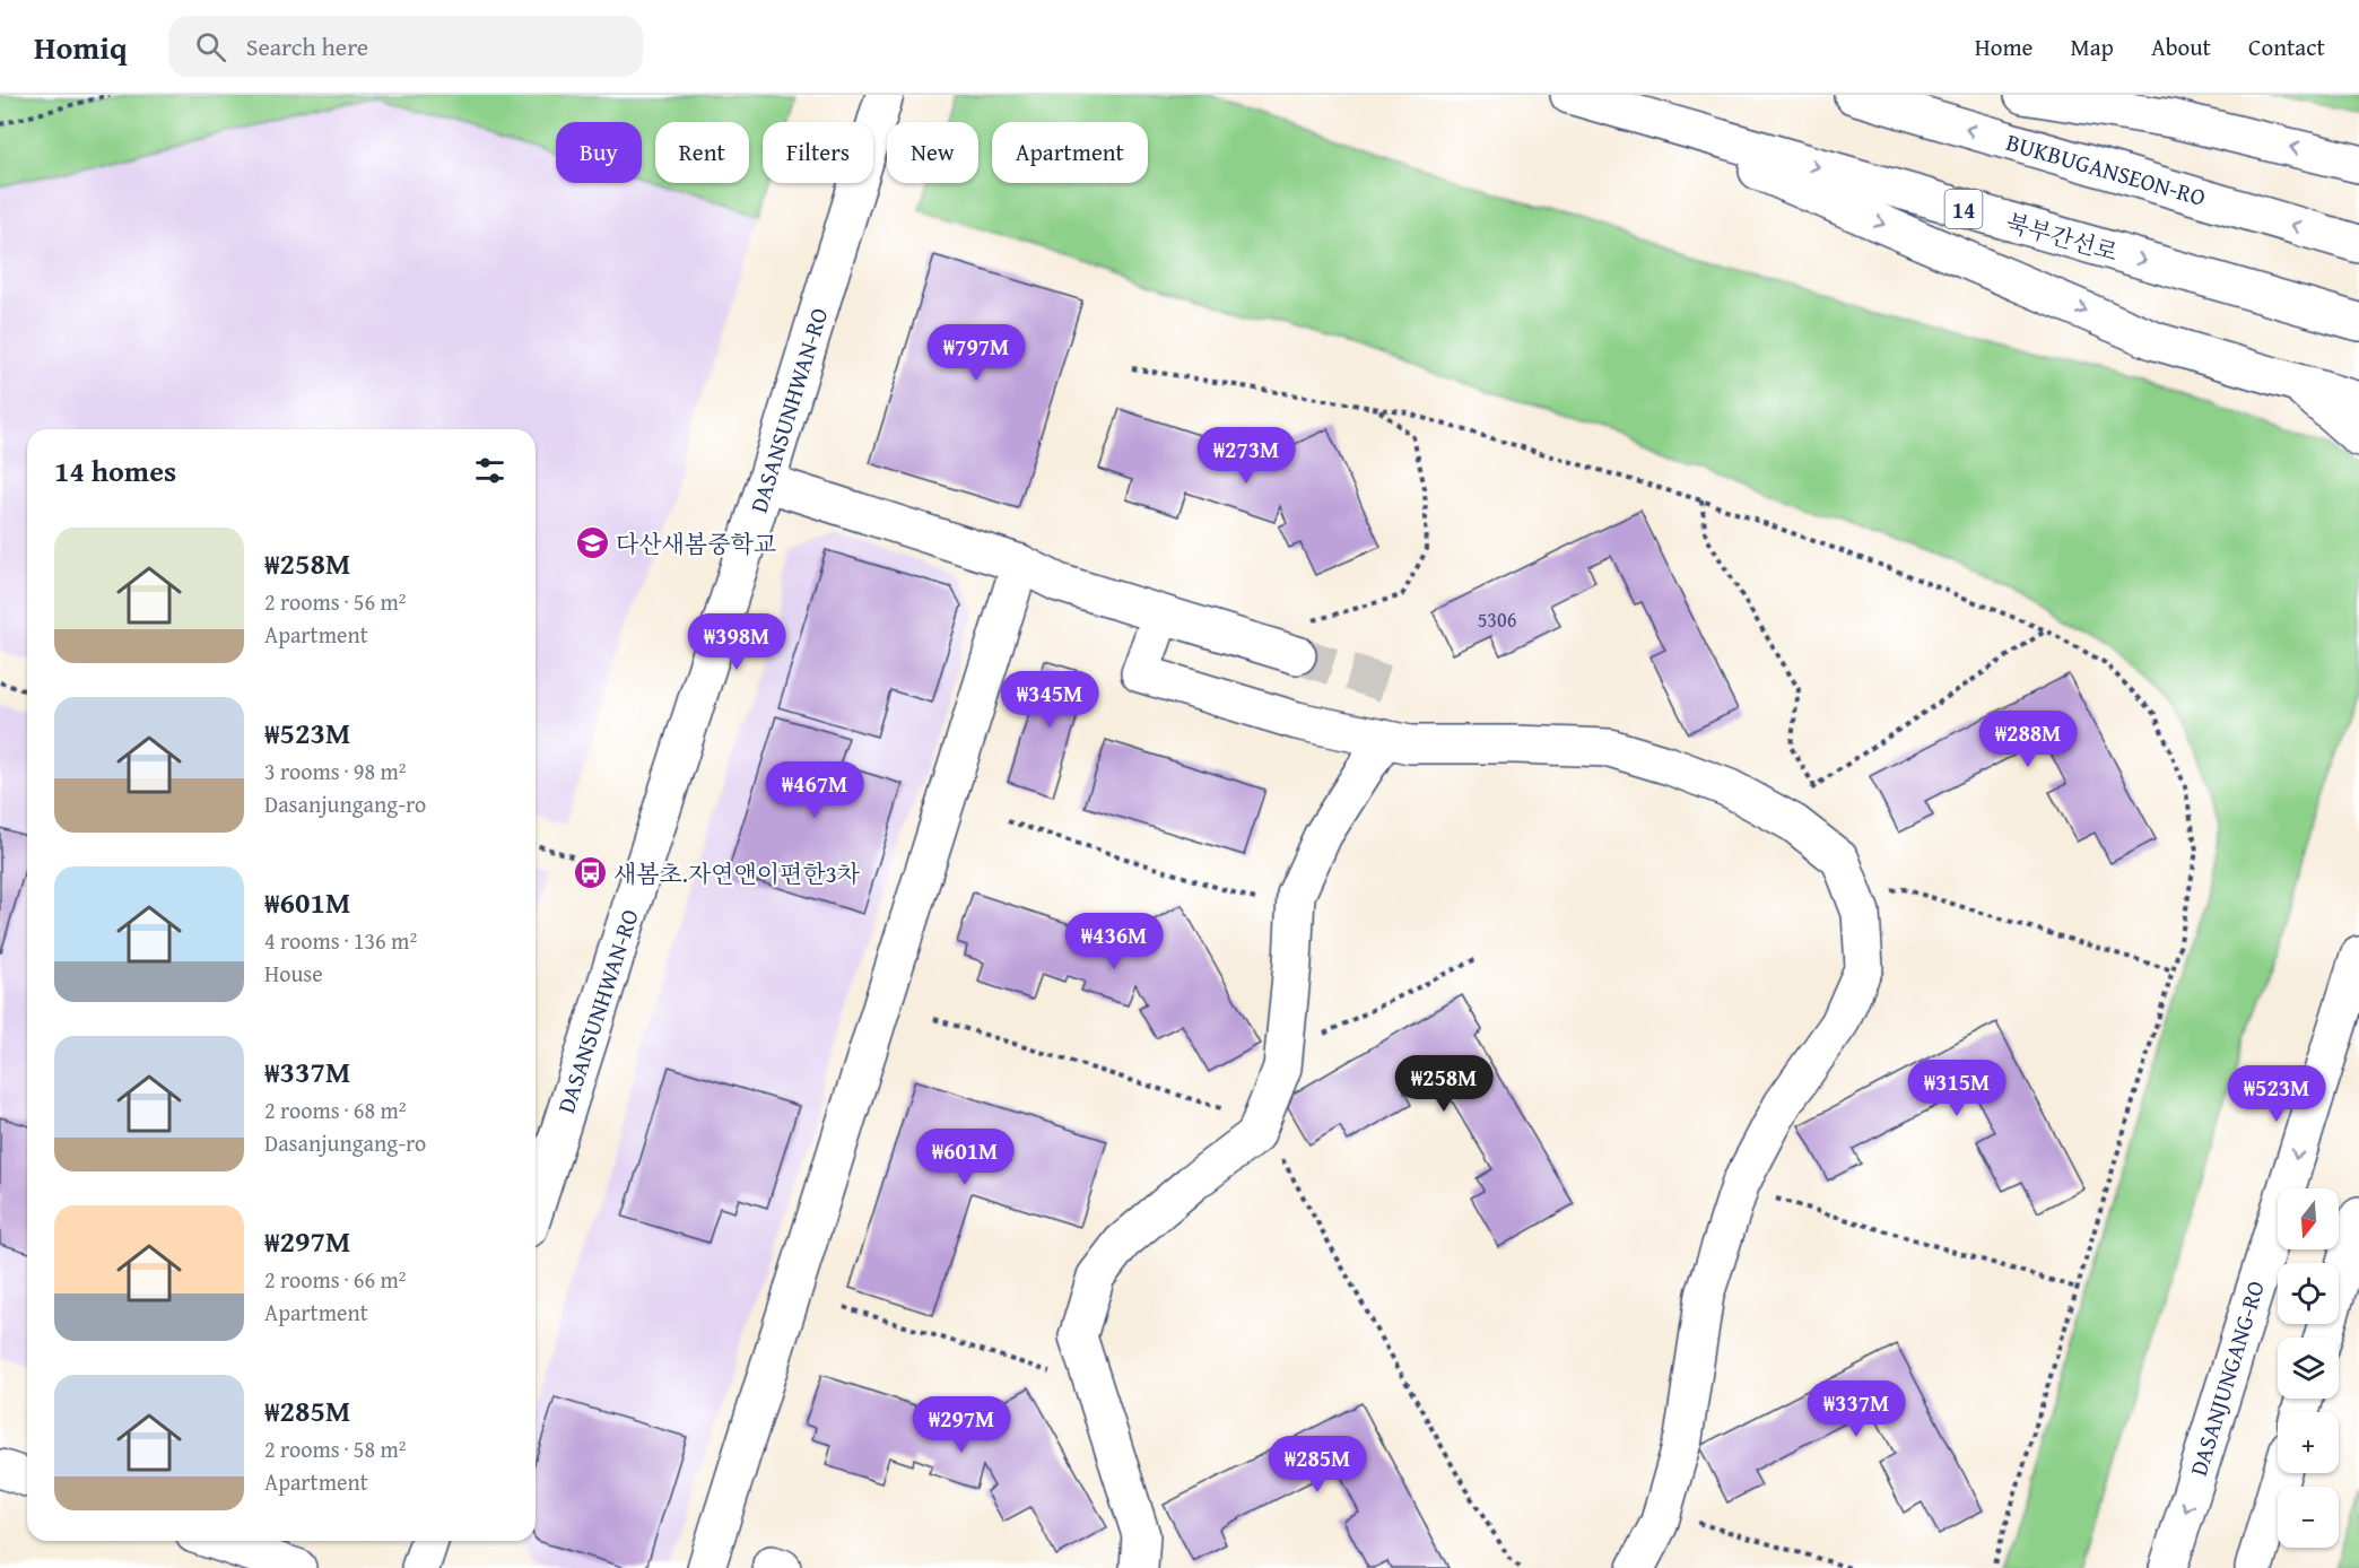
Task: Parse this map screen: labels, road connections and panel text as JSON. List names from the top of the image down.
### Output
{
  "streets": {
    "main road": [
      "BUKBUGANSEON-RO",
      "14",
      "북부간선로",
      "DASANSUNHWAN-RO",
      "DASANJUNGANG-RO"
    ]
  },
  "places": {
    "school or university": ["다산새봄중학교"],
    "bus stop": ["새봄초.자연앤이편한3차"]
  },
  "house_numbers": ["5306"],
  "north": "bottom",
  "page": {
    "header": "Homiq",
    "search": "Search here",
    "nav": [
      "Home",
      "Map",
      "About",
      "Contact"
    ],
    "chip": [
      "Buy",
      "Rent",
      "Filters",
      "New",
      "Apartment"
    ],
    "price": [
      "₩797M",
      "₩273M",
      "₩398M",
      "₩345M",
      "₩288M",
      "₩467M",
      "₩436M",
      "₩258M",
      "₩315M",
      "₩523M",
      "₩601M",
      "₩337M",
      "₩297M",
      "₩285M"
    ],
    "heading": "14 homes",
    "list": [
      {
        "name": "₩258M",
        "note": "2 rooms · 56 m² · Apartment"
      },
      {
        "name": "₩523M",
        "note": "3 rooms · 98 m² · Dasanjungang-ro"
      },
      {
        "name": "₩601M",
        "note": "4 rooms · 136 m² · House"
      },
      {
        "name": "₩337M",
        "note": "2 rooms · 68 m² · Dasanjungang-ro"
      },
      {
        "name": "₩297M",
        "note": "2 rooms · 66 m² · Apartment"
      },
      {
        "name": "₩285M",
        "note": "2 rooms · 58 m² · Apartment"
      }
    ],
    "map_buttons": ["+", "−"]
  }
}
